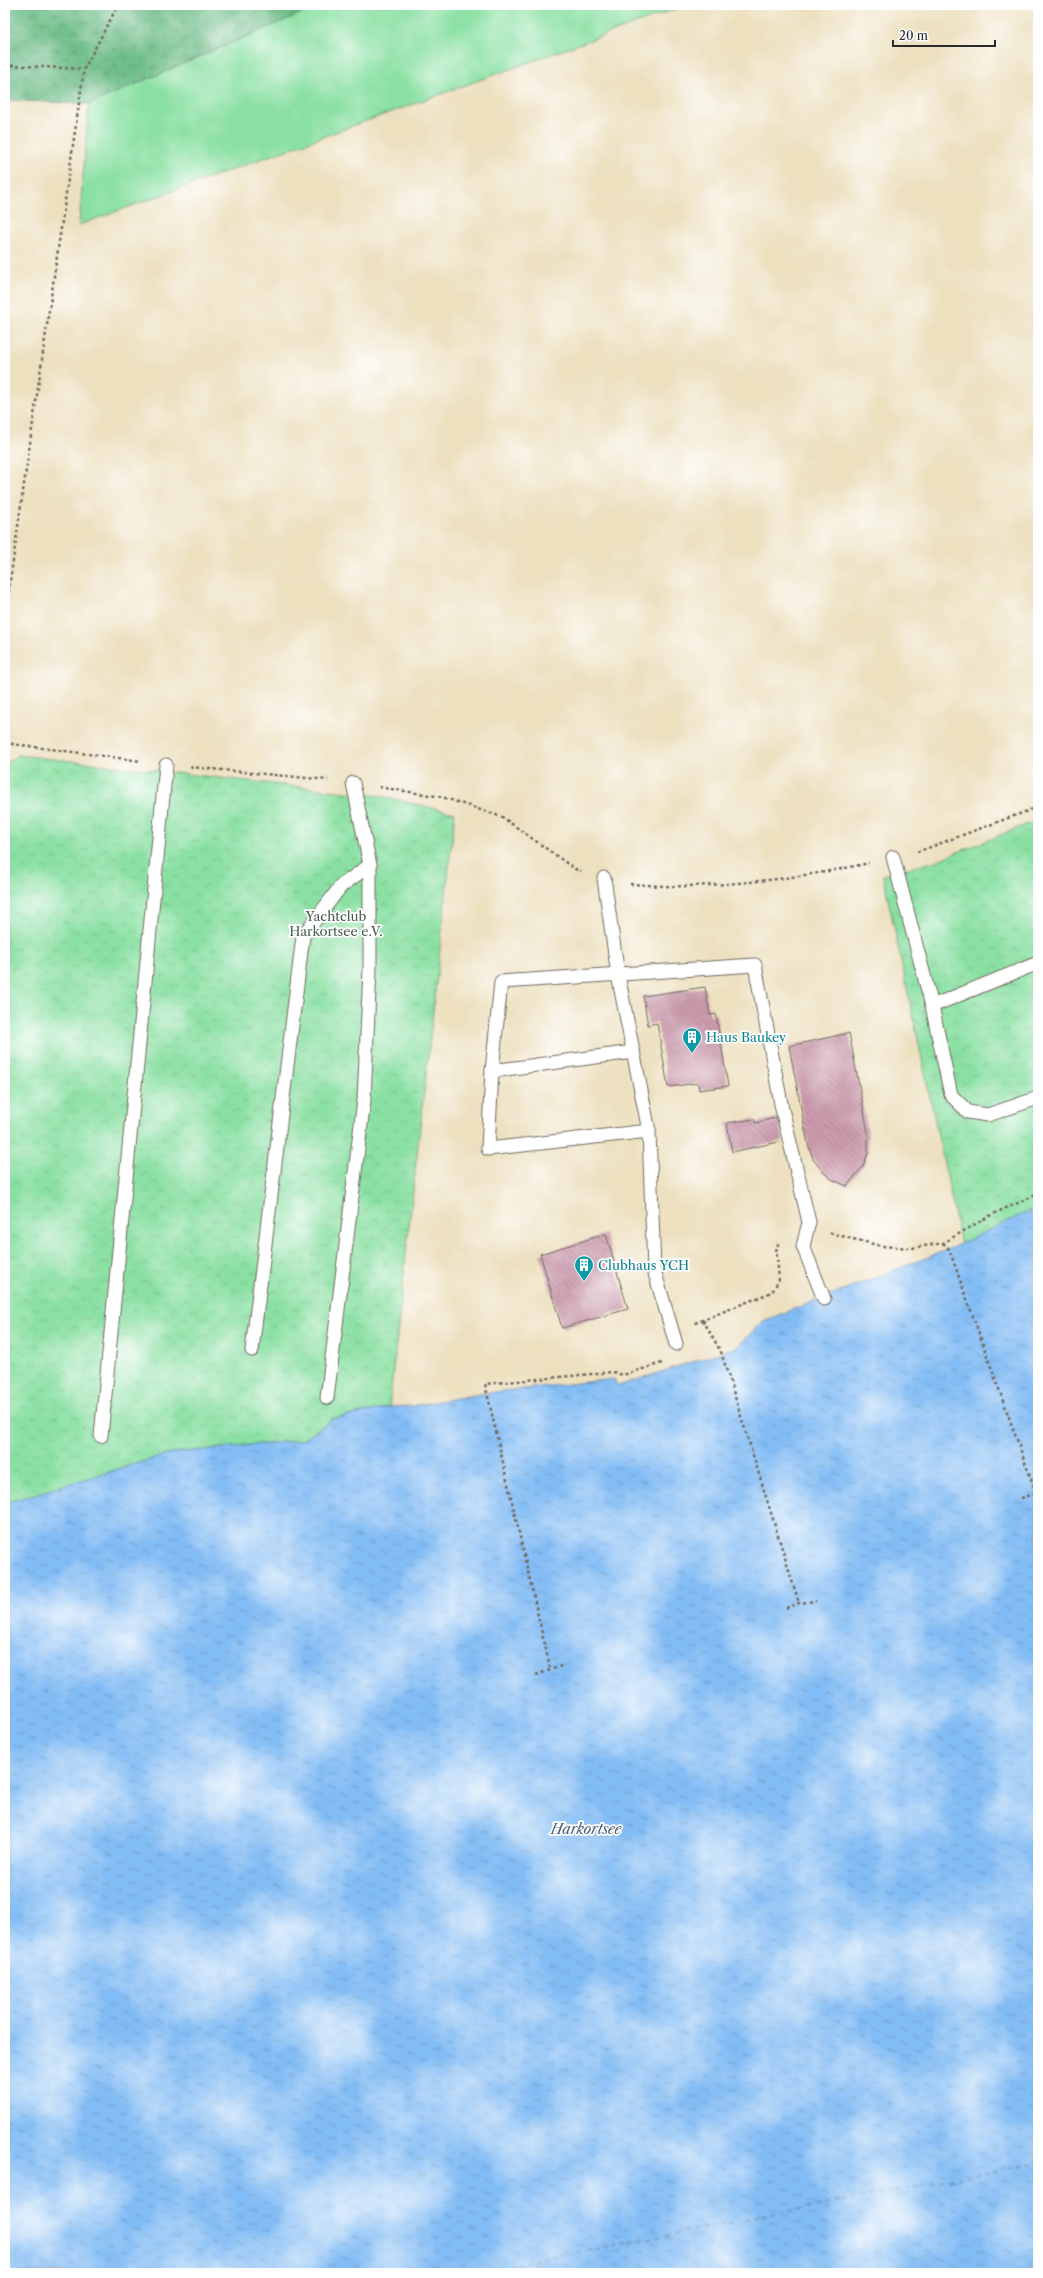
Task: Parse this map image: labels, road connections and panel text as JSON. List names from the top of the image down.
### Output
{
  "water": ["Harkortsee"],
  "parks": ["Yachtclub Harkortsee e.V."],
  "places": {
    "building": ["Haus Baukey", "Clubhaus YCH"]
  },
  "scale_bar": "20 m"
}
